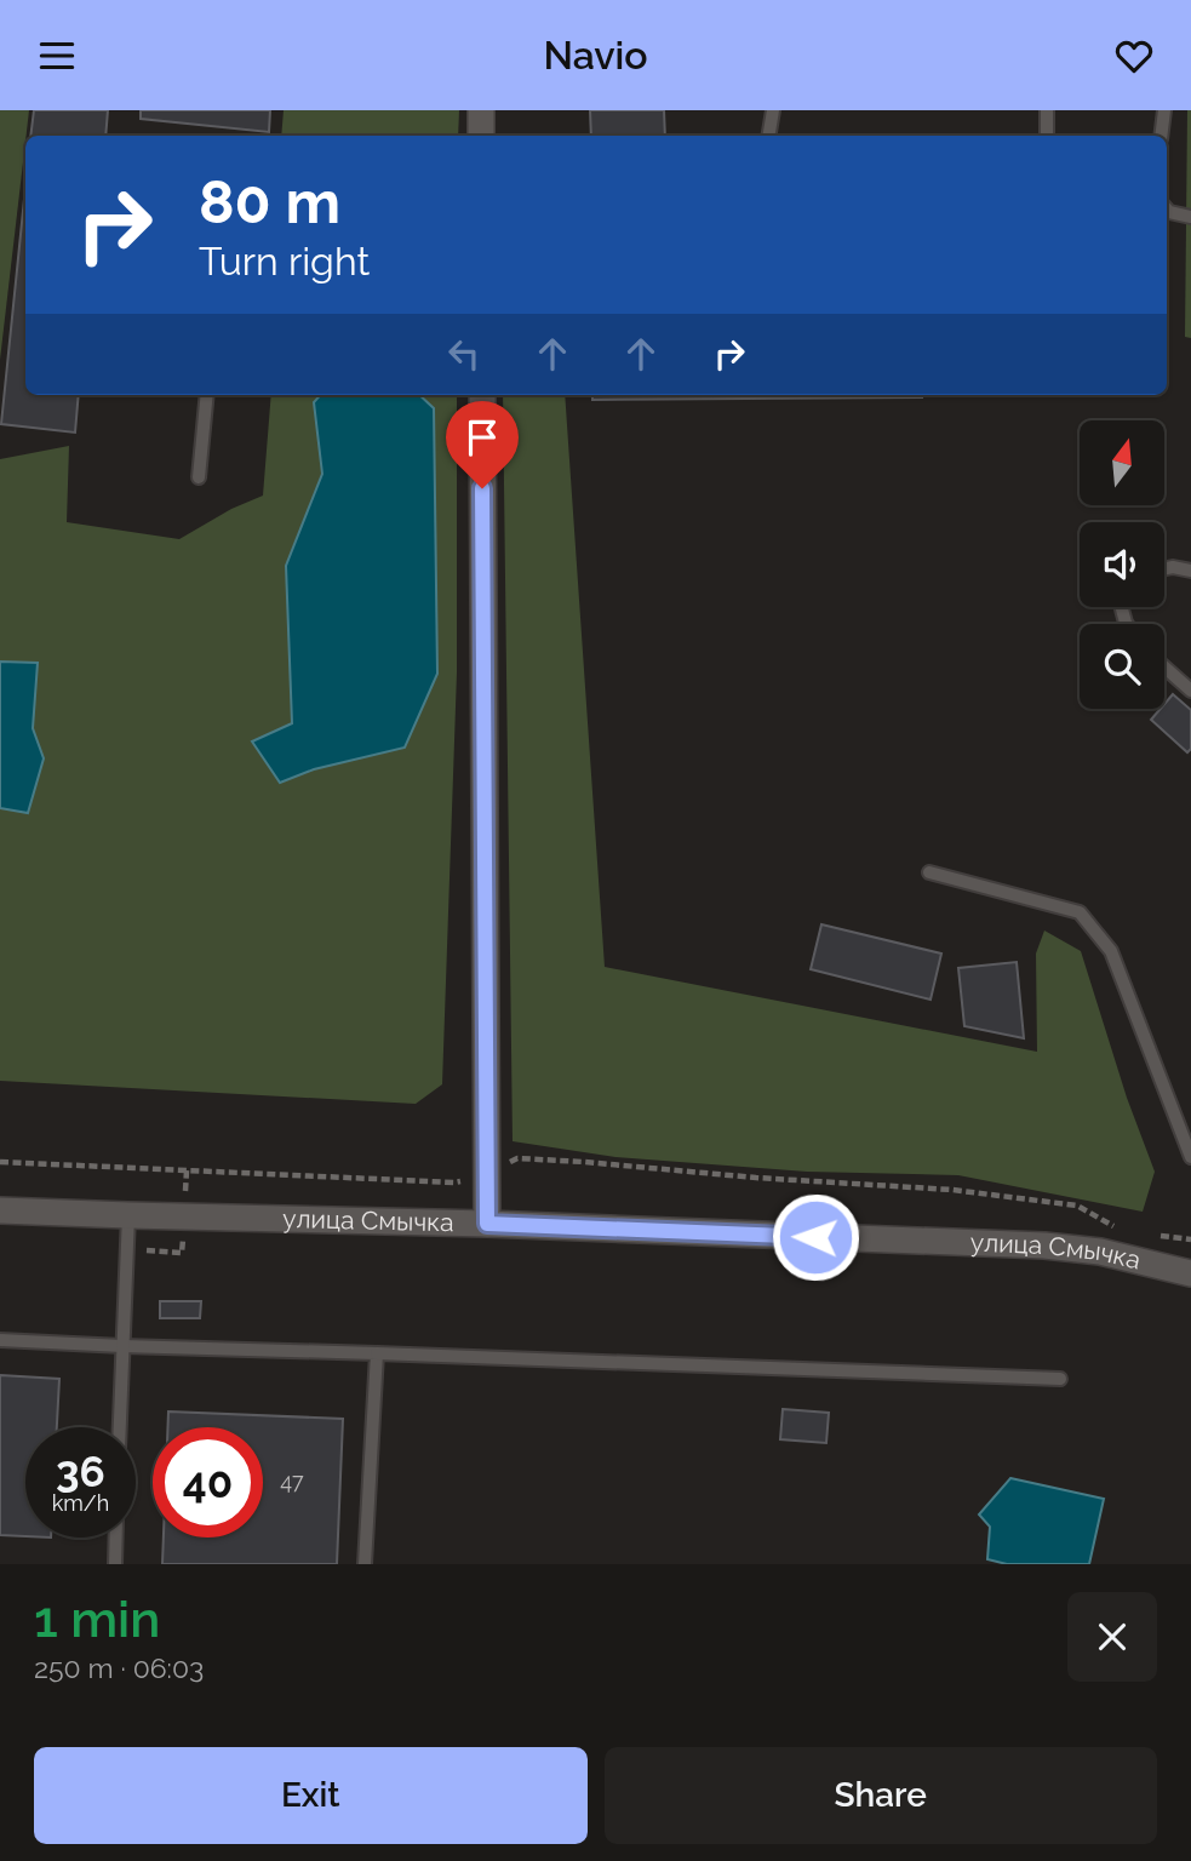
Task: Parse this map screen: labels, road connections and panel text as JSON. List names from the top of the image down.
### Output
{
  "streets": {
    "street": ["улица Смычка"]
  },
  "house_numbers": ["47"],
  "north": "top",
  "page": {
    "header": "Navio",
    "turn": ["80 m", "Turn right"],
    "speed": "36 km/h",
    "limit": "40",
    "heading": ["1 min", "250 m · 06:03"],
    "buttons": ["Exit", "Share"]
  }
}
